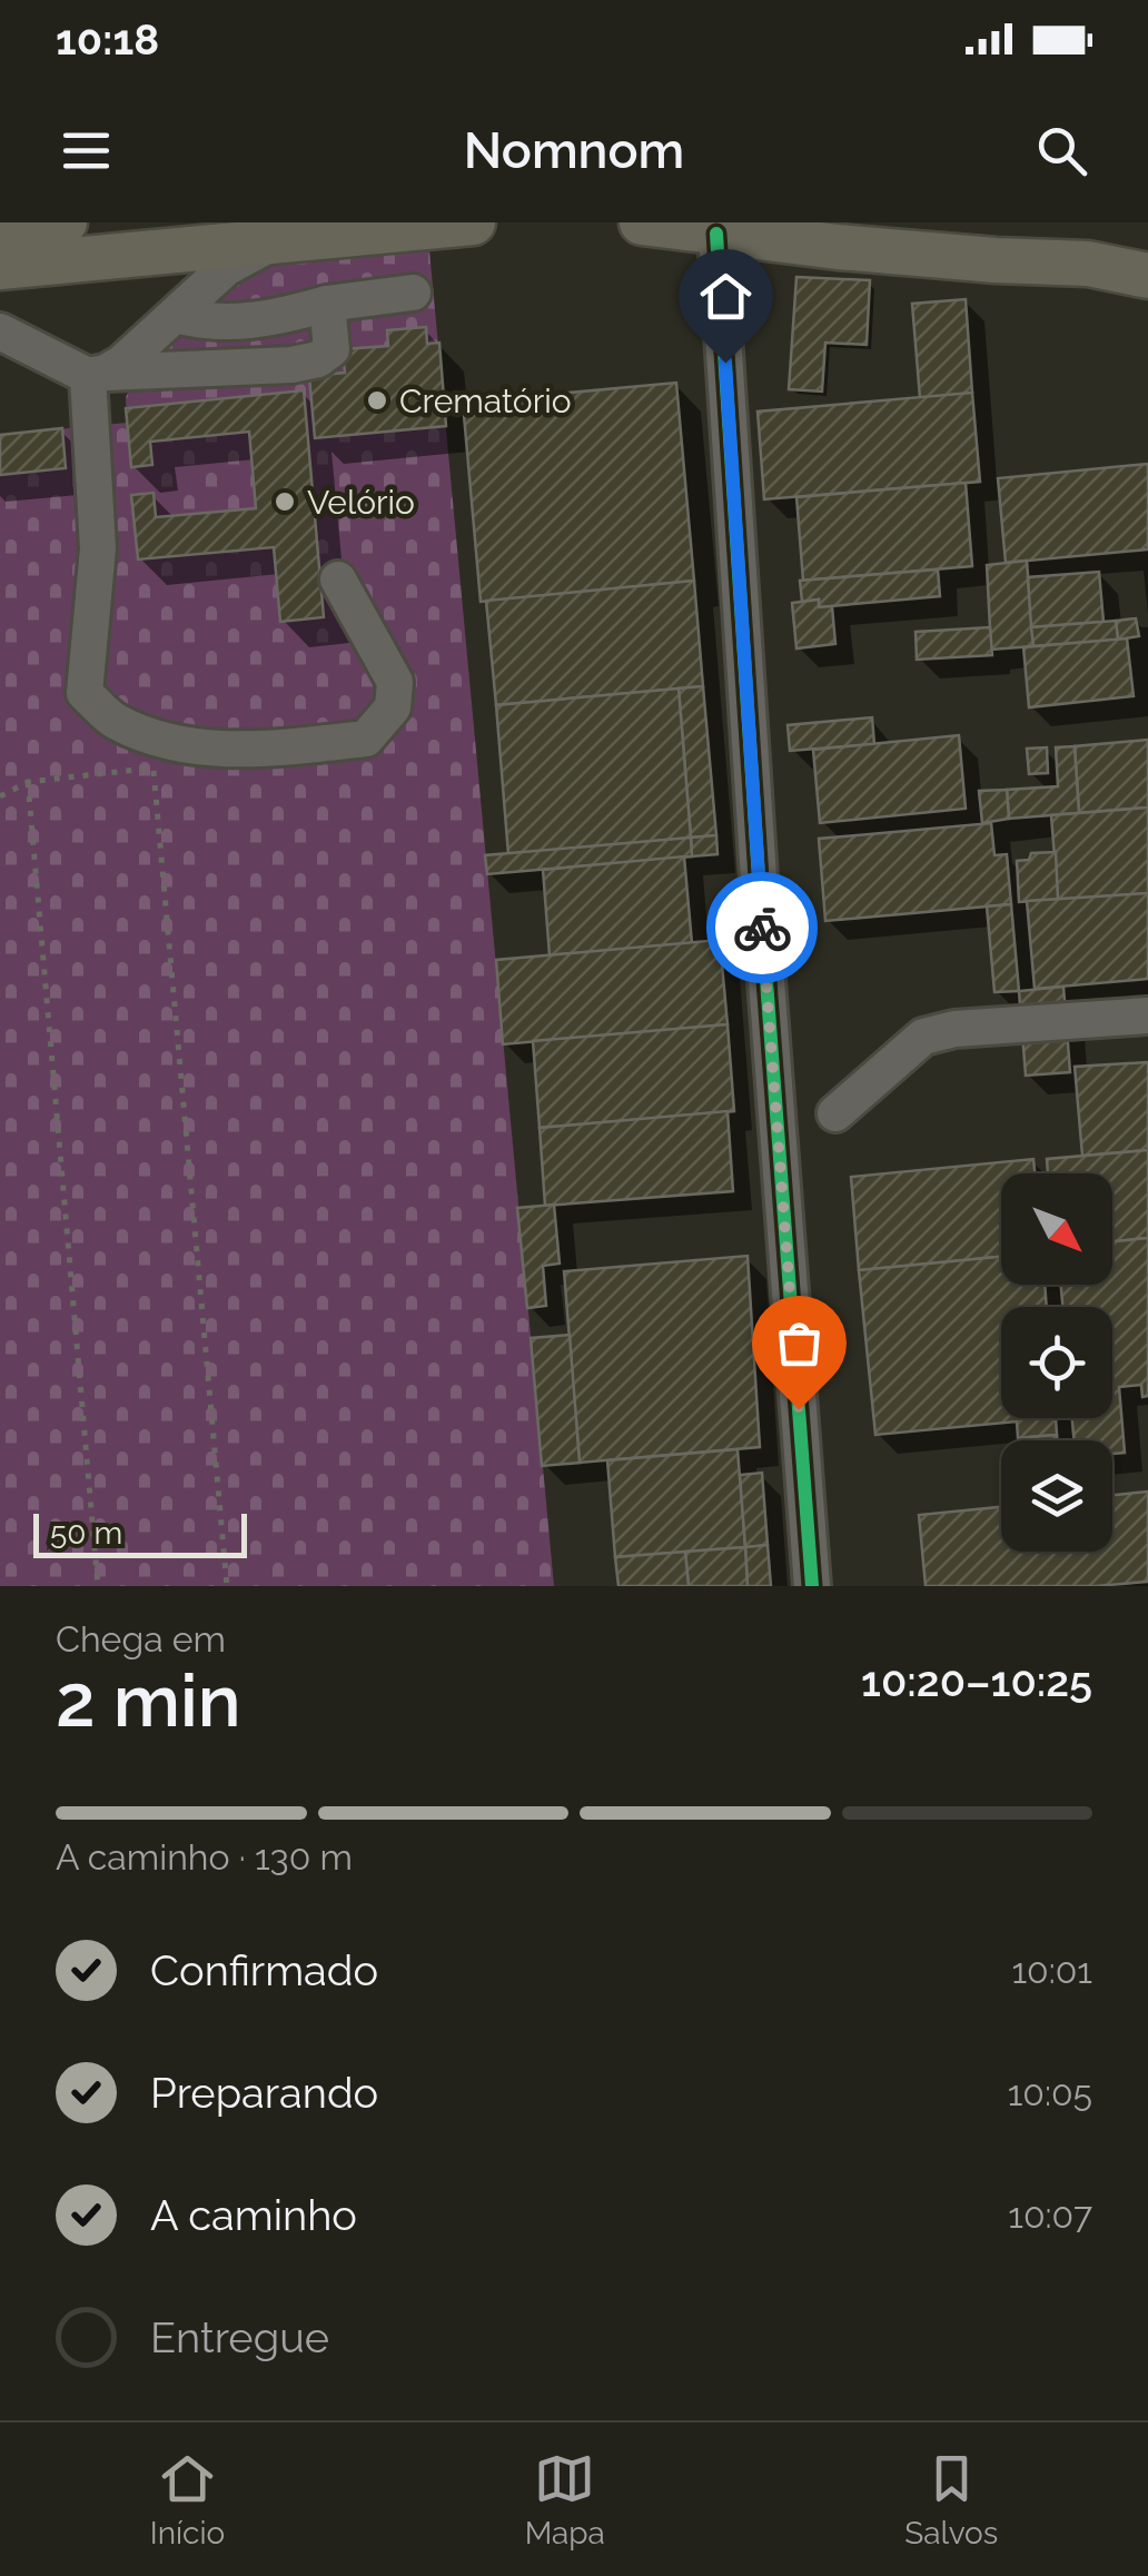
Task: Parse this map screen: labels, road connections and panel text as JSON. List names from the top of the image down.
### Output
{
  "places": ["Crematório", "Velório"],
  "scale_bar": "50 m",
  "north": "bottom right",
  "page": {
    "status": "10:18",
    "header": "Nomnom",
    "scale": "50 m",
    "heading": ["2 min", "Chega em", "10:20–10:25"],
    "bar": "A caminho · 130 m",
    "list": [
      ["Confirmado", "10:01"],
      ["Preparando", "10:05"],
      ["A caminho", "10:07"],
      "Entregue"
    ],
    "tabs": ["Início", "Mapa", "Salvos"]
  }
}
